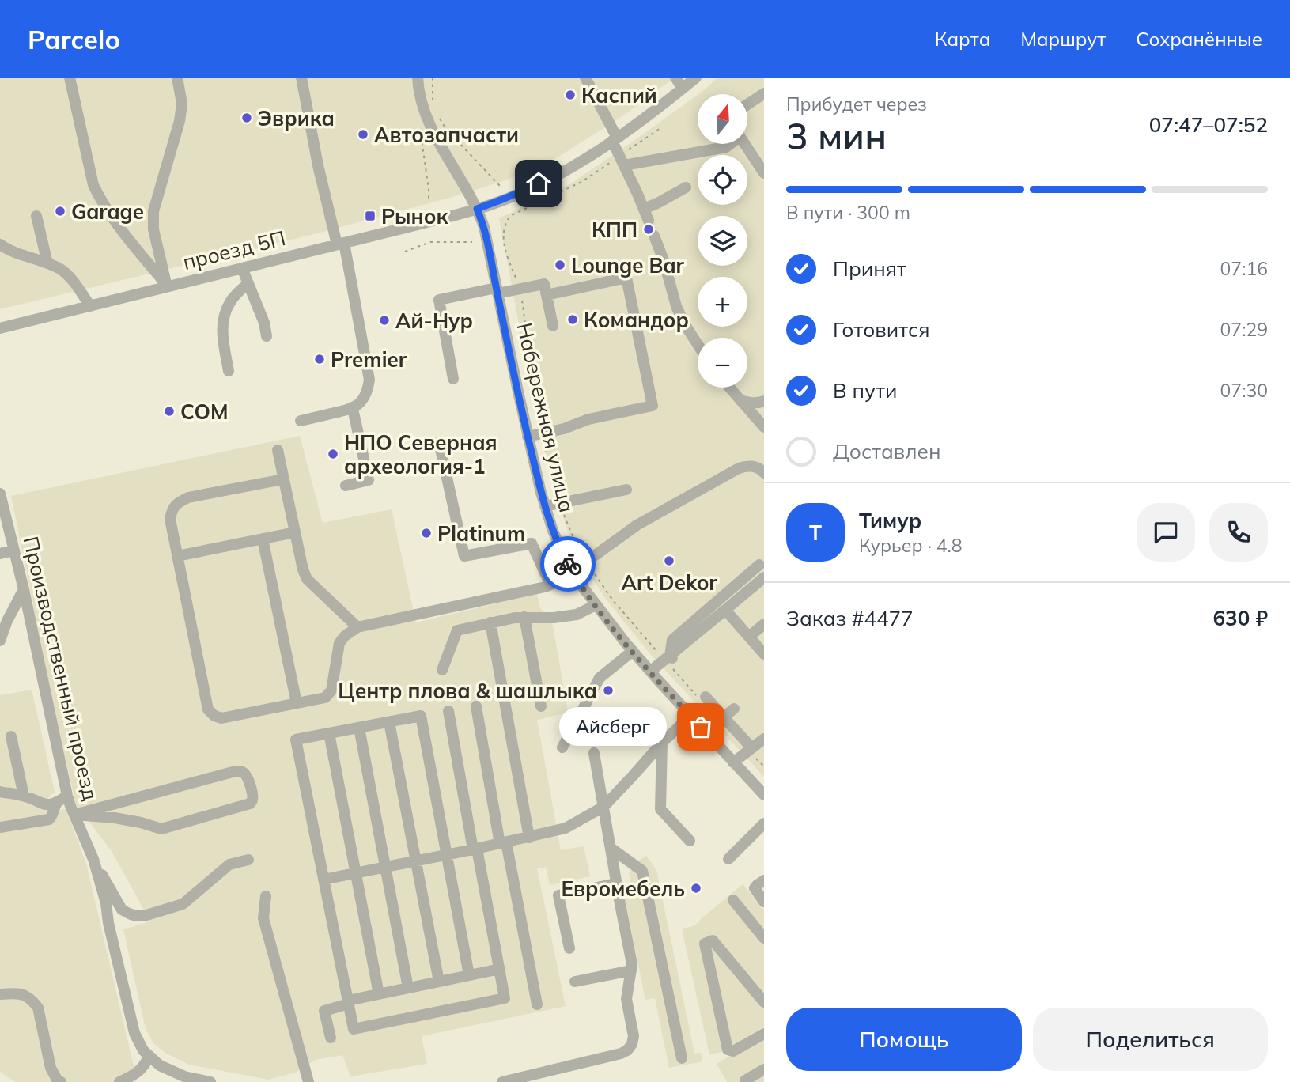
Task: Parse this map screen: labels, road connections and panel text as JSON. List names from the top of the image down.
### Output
{
  "streets": {
    "street": ["проезд 5П", "Набережная улица", "Производственный проезд"]
  },
  "crossings": [
    ["проезд 5П", "Набережная улица"]
  ],
  "places": {
    "other": [
      "Каспий",
      "Эврика",
      "Автозапчасти",
      "Garage",
      "КПП",
      "Lounge Bar",
      "Командор",
      "Ай-Нур",
      "Premier",
      "СОМ",
      "НПО Северная археология-1",
      "Platinum",
      "Art Dekor",
      "Центр плова & шашлыка",
      "Айсберг",
      "Евромебель"
    ],
    "transit": ["Рынок"]
  },
  "north": "top",
  "page": {
    "header": "Parcelo",
    "nav": ["Карта", "Маршрут", "Сохранённые"],
    "heading": ["3 мин", "Прибудет через", "07:47–07:52"],
    "panel": [
      "Тимур",
      "Курьер · 4.8",
      "Заказ #4477",
      "630 ₽"
    ],
    "map_buttons": ["+", "−"],
    "bar": "В пути · 300 m",
    "list": [
      ["Принят", "07:16"],
      ["Готовится", "07:29"],
      ["В пути", "07:30"],
      "Доставлен"
    ],
    "round": "Т",
    "bubble": "Айсберг",
    "buttons": ["Помощь", "Поделиться"]
  }
}
